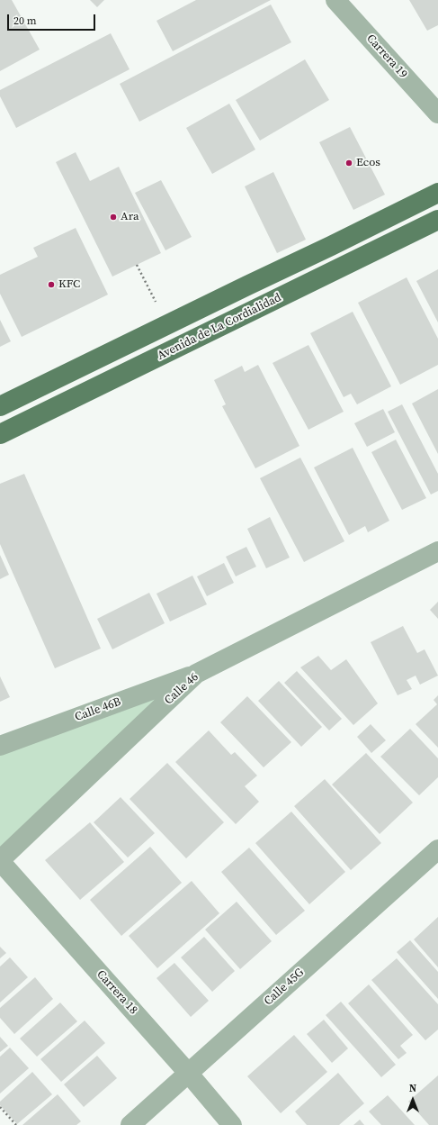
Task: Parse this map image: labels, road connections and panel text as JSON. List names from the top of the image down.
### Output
{
  "streets": {
    "main road": ["Avenida de La Cordialidad"],
    "street": [
      "Carrera 19",
      "Calle 46",
      "Calle 46B",
      "Calle 45G",
      "Carrera 18"
    ]
  },
  "crossings": [
    ["Calle 46", "Calle 46B"],
    ["Calle 46", "Carrera 18"],
    ["Calle 45G", "Carrera 18"]
  ],
  "places": ["Ecos", "Ara", "KFC"],
  "scale_bar": "20 m",
  "north": "top"
}
